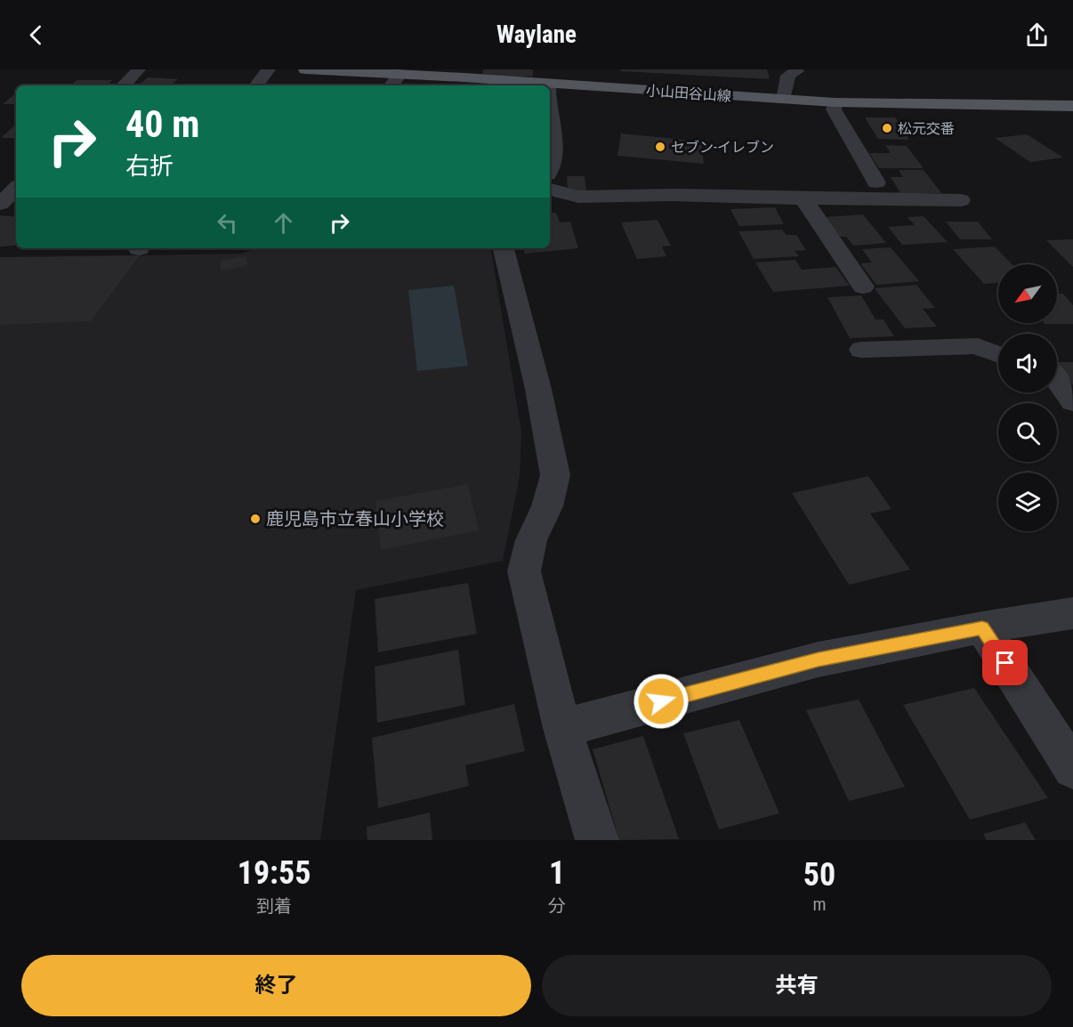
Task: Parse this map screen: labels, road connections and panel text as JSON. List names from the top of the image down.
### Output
{
  "streets": {
    "main road": ["小山田谷山線"]
  },
  "places": ["松元交番", "セブン-イレブン", "鹿児島市立春山小学校"],
  "north": "bottom left",
  "page": {
    "header": "Waylane",
    "turn": ["40 m", "右折"],
    "eta": [
      "19:55",
      "到着",
      "1",
      "分",
      "50",
      "m"
    ],
    "buttons": ["終了", "共有"]
  }
}
